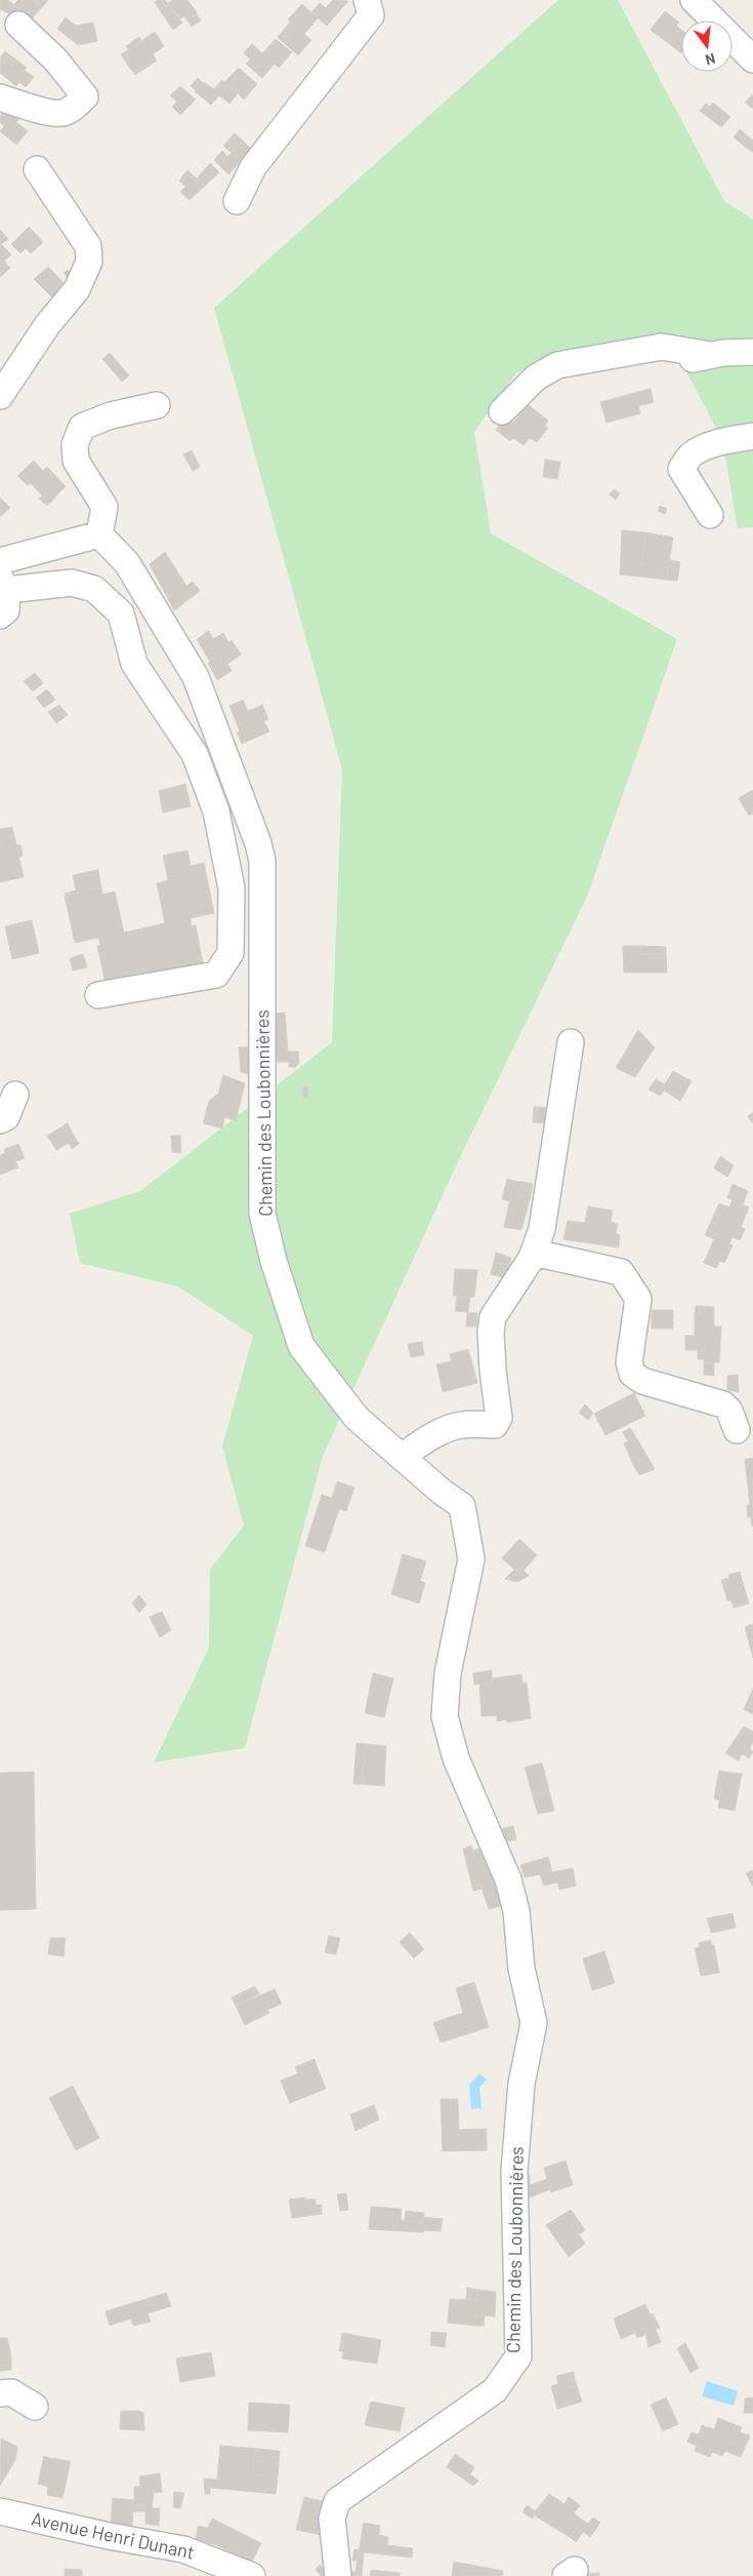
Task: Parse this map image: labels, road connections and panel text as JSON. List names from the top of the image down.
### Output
{
  "streets": {
    "street": ["Chemin des Loubonnières", "Avenue Henri Dunant"]
  },
  "north": "bottom"
}
